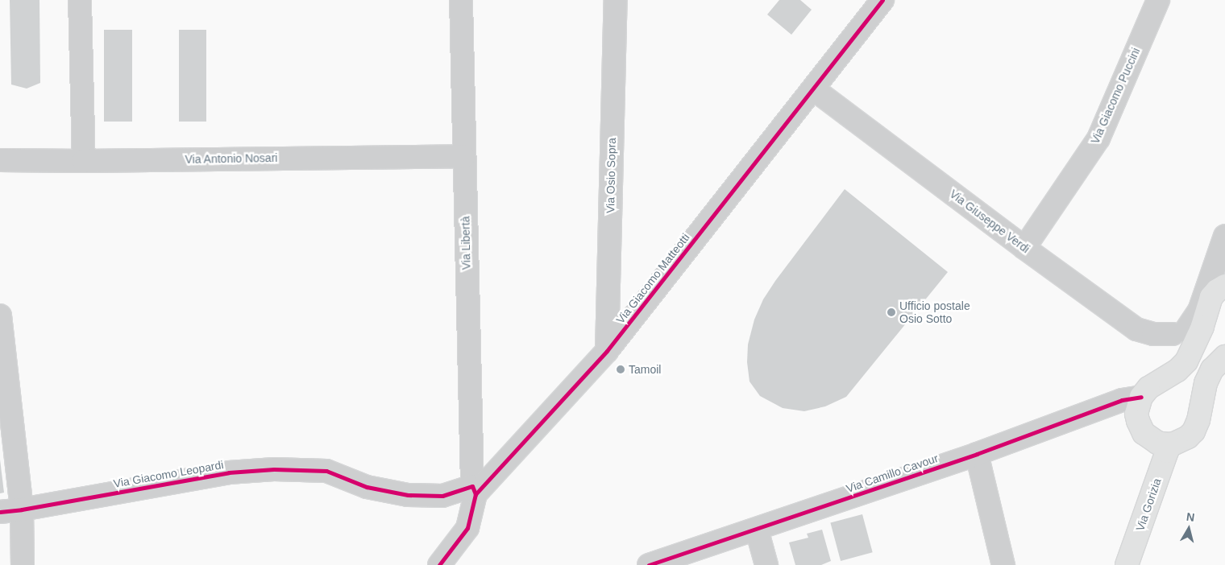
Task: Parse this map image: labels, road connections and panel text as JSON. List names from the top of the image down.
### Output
{
  "streets": {
    "main road": ["Via Gorizia"],
    "street": [
      "Via Giacomo Puccini",
      "Via Antonio Nosari",
      "Via Osio Sopra",
      "Via Giuseppe Verdi",
      "Via Libertà",
      "Via Giacomo Matteotti",
      "Via Camillo Cavour",
      "Via Giacomo Leopardi"
    ]
  },
  "crossings": [
    ["Via Giacomo Puccini", "Via Giuseppe Verdi"],
    ["Via Antonio Nosari", "Via Libertà"],
    ["Via Osio Sopra", "Via Giacomo Matteotti"],
    ["Via Giuseppe Verdi", "Via Giacomo Matteotti"],
    ["Via Libertà", "Via Giacomo Matteotti"],
    ["Via Libertà", "Via Giacomo Leopardi"],
    ["Via Giacomo Matteotti", "Via Giacomo Leopardi"]
  ],
  "places": ["Ufficio postale Osio Sotto", "Tamoil"],
  "north": "top"
}
